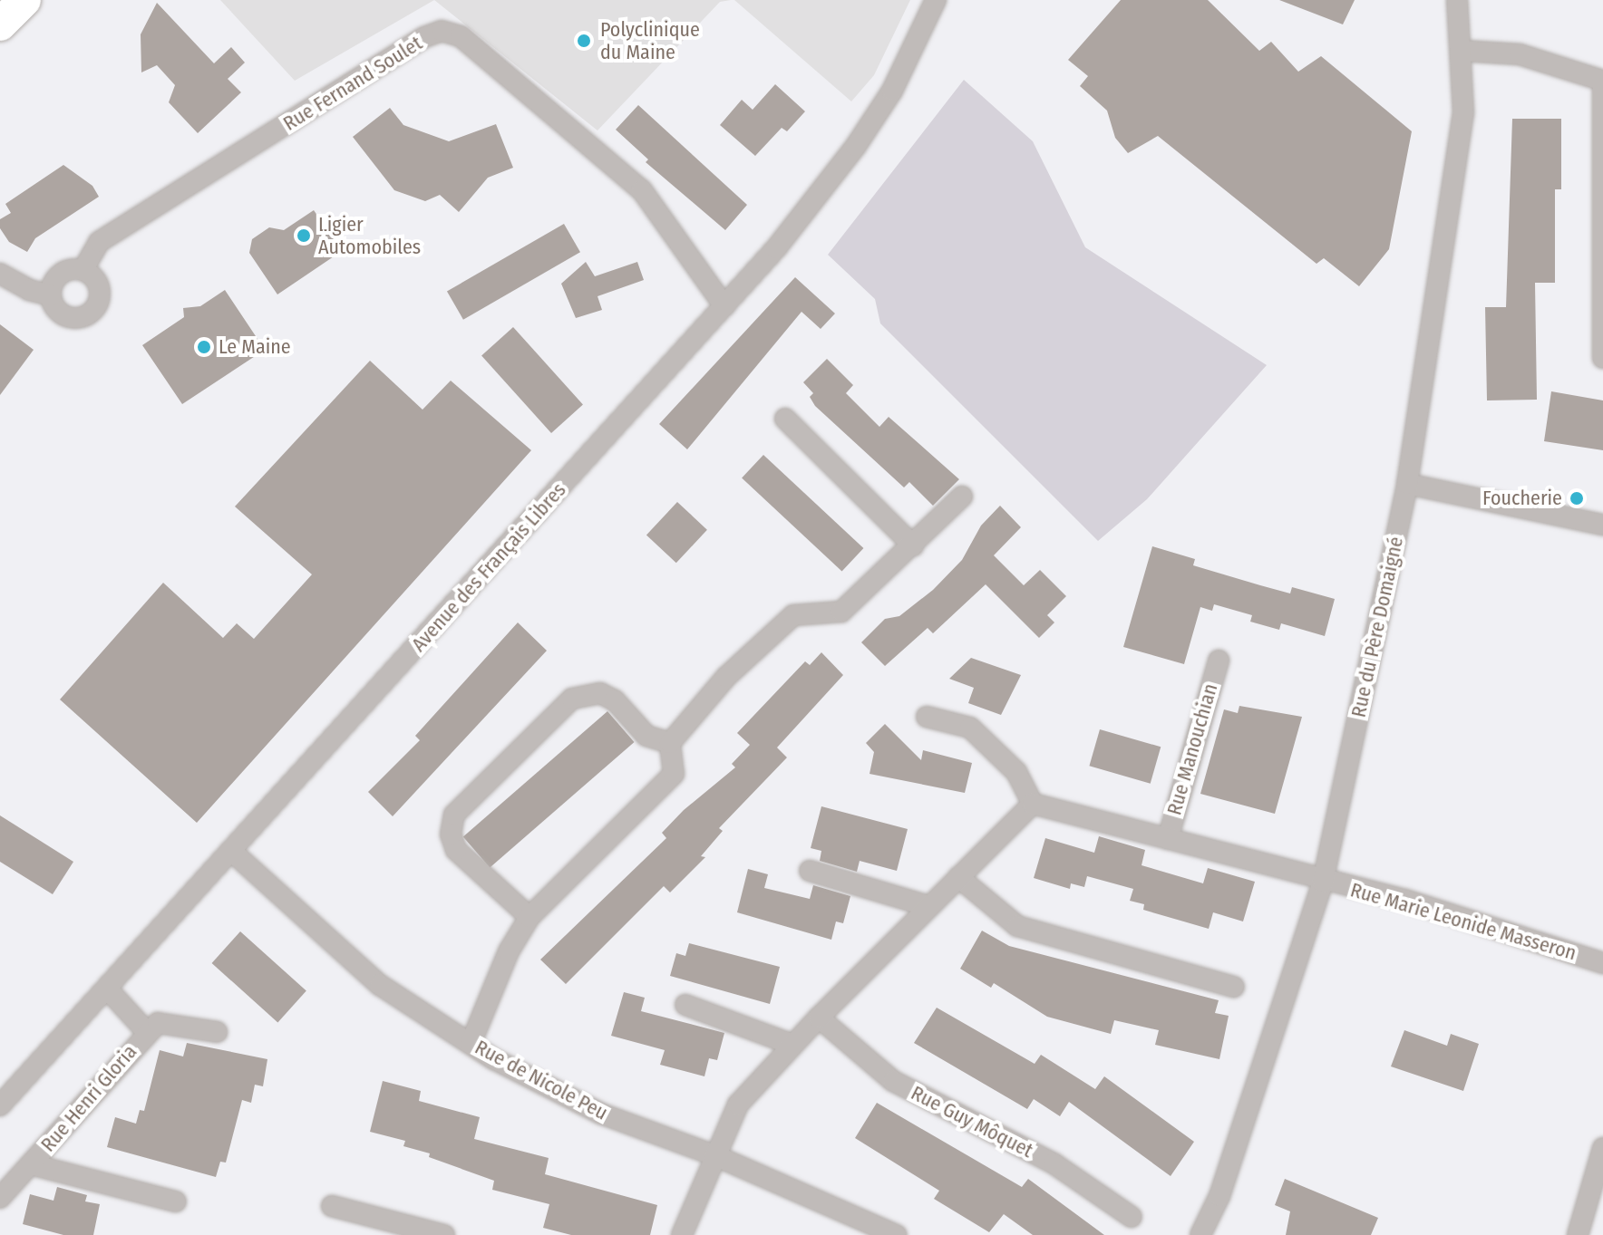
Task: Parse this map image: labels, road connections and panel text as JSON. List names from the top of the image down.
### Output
{
  "streets": {
    "street": [
      "Rue Fernand Soulet",
      "Avenue des Français Libres",
      "Rue du Père Domaigné",
      "Rue Manouchian",
      "Rue Marie Leonide Masseron",
      "Rue de Nicole Peu",
      "Rue Henri Gloria",
      "Rue Guy Môquet"
    ]
  },
  "crossings": [
    ["Rue Fernand Soulet", "Avenue des Français Libres"],
    ["Avenue des Français Libres", "Rue de Nicole Peu"],
    ["Avenue des Français Libres", "Rue Henri Gloria"],
    ["Rue du Père Domaigné", "Rue Marie Leonide Masseron"]
  ],
  "places": [
    "Polyclinique du Maine",
    "Ligier Automobiles",
    "Le Maine",
    "Foucherie"
  ]
}
